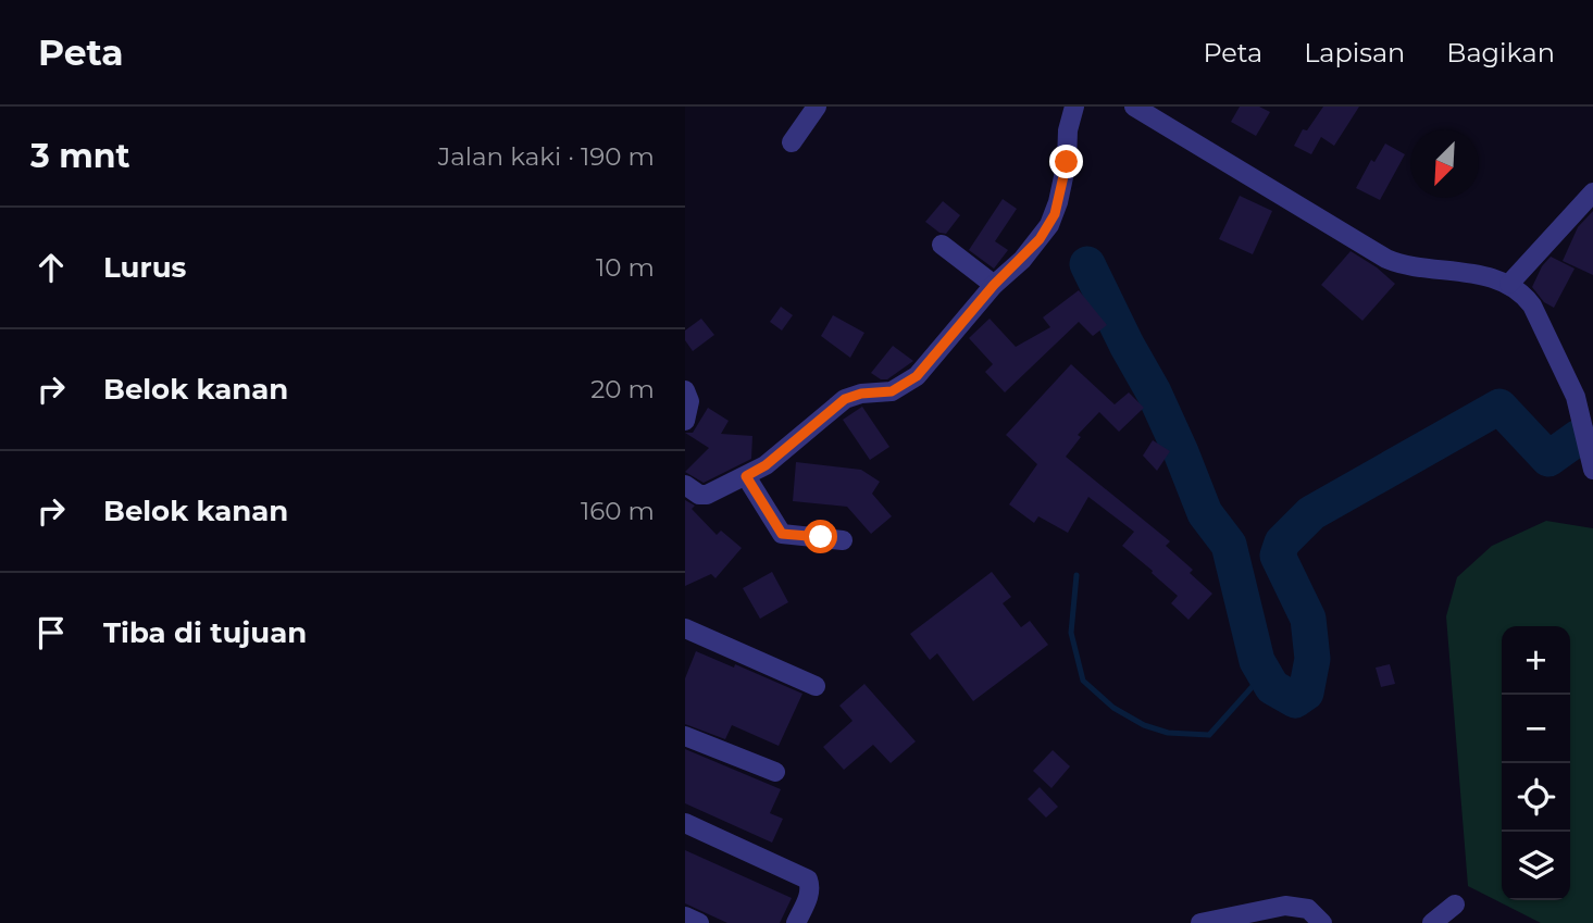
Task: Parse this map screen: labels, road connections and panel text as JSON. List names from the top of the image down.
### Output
{
  "north": "bottom left",
  "page": {
    "header": "Peta",
    "nav": ["Peta", "Lapisan", "Bagikan"],
    "heading": ["3 mnt", "Jalan kaki · 190 m"],
    "list": [
      ["Lurus", "10 m"],
      ["Belok kanan", "20 m"],
      ["Belok kanan", "160 m"],
      "Tiba di tujuan"
    ],
    "map_buttons": ["+", "−"]
  }
}
